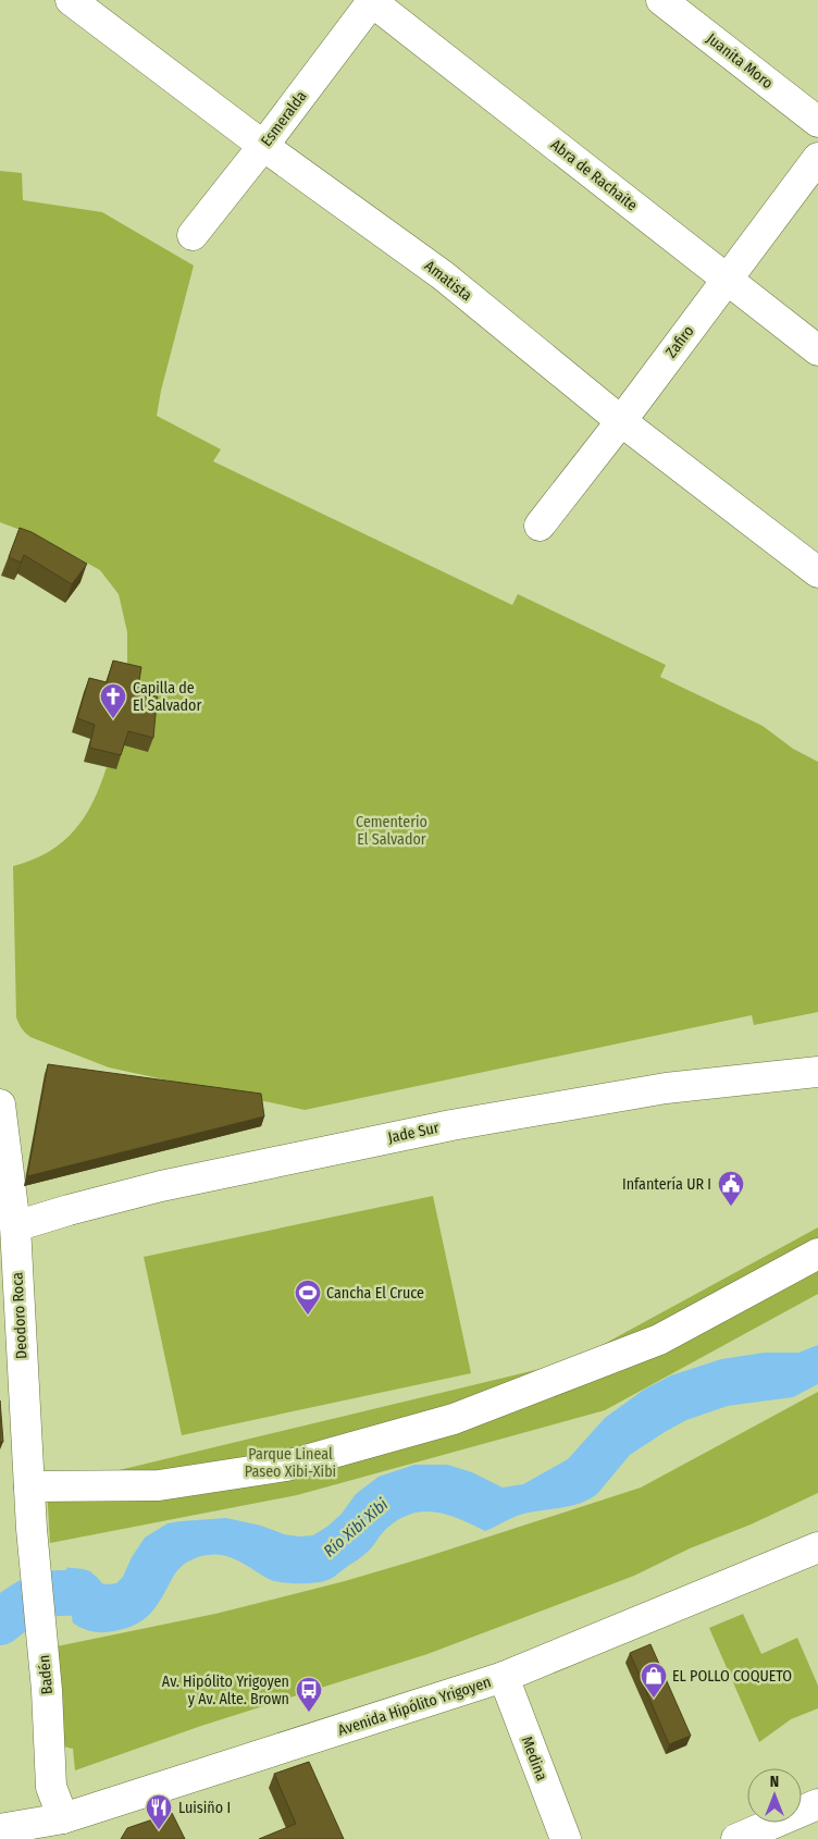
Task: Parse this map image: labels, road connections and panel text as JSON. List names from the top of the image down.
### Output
{
  "streets": {
    "street": [
      "Juanita Moro",
      "Esmeralda",
      "Abra de Rachaite",
      "Amatista",
      "Zafiro",
      "Jade Sur",
      "Deodoro Roca",
      "Badén",
      "Avenida Hipólito Yrigoyen",
      "Medina"
    ]
  },
  "crossings": [
    ["Esmeralda", "Abra de Rachaite"],
    ["Esmeralda", "Amatista"],
    ["Abra de Rachaite", "Zafiro"],
    ["Amatista", "Zafiro"],
    ["Jade Sur", "Deodoro Roca"],
    ["Deodoro Roca", "Badén"],
    ["Badén", "Avenida Hipólito Yrigoyen"],
    ["Avenida Hipólito Yrigoyen", "Medina"]
  ],
  "water": ["Río Xibi Xibi"],
  "parks": ["Cementerio El Salvador", "Parque Lineal Paseo Xibi-Xibi"],
  "places": {
    "church": ["Capilla de El Salvador"],
    "public building": ["Infantería UR I"],
    "sports": ["Cancha El Cruce"],
    "shop": ["EL POLLO COQUETO"],
    "bus stop": ["Av. Hipólito Yrigoyen y Av. Alte. Brown"],
    "restaurant": ["Luisiño I"]
  },
  "north": "top"
}
